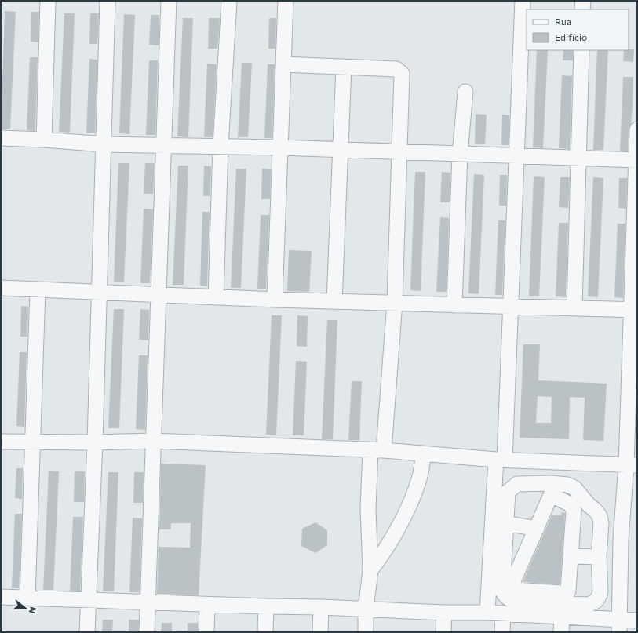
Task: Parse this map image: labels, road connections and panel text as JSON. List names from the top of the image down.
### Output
{
  "legend": ["Rua", "Edifício"],
  "north": "right"
}
